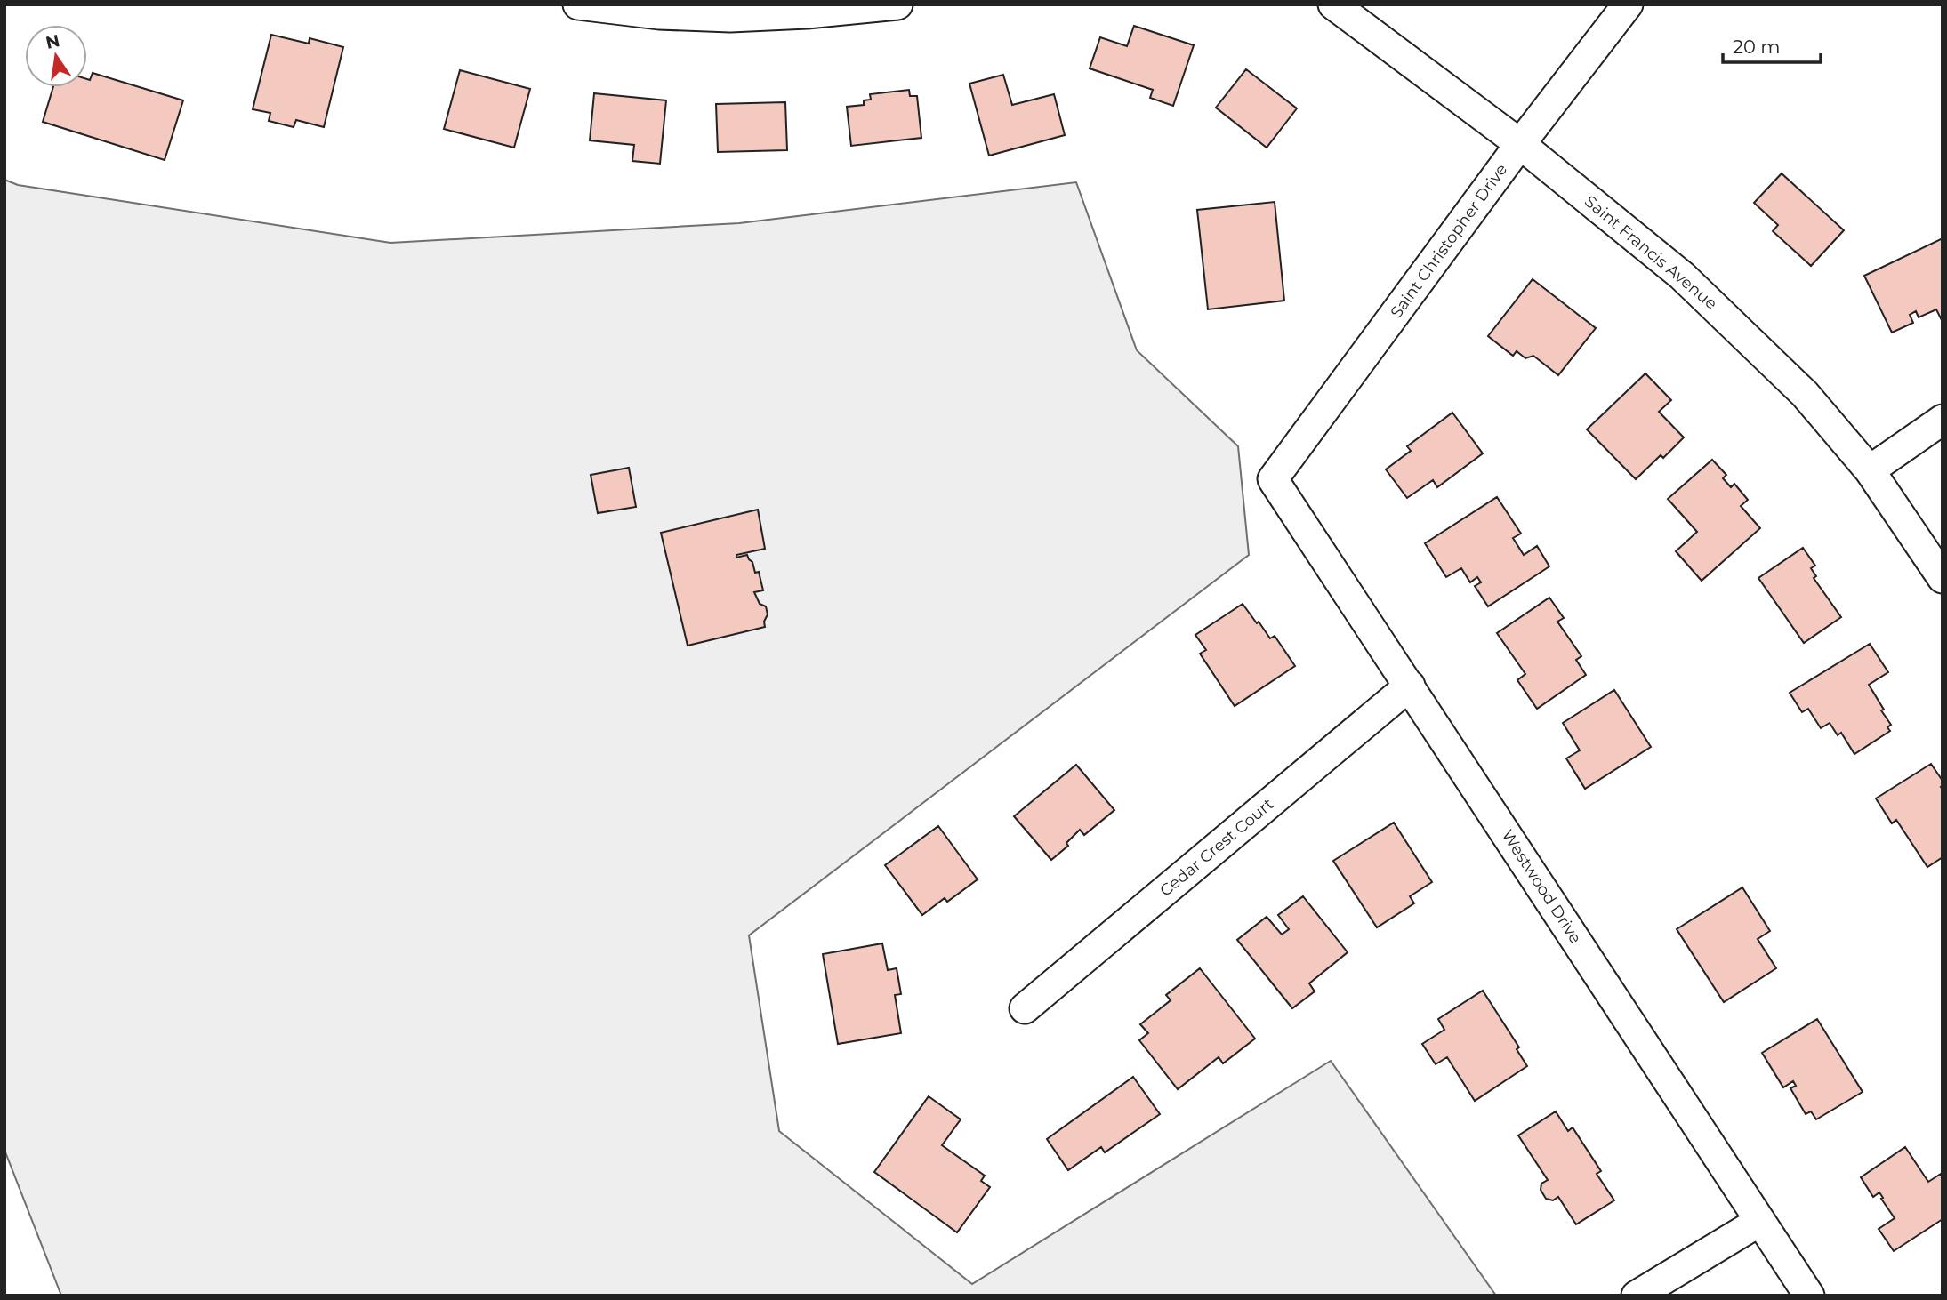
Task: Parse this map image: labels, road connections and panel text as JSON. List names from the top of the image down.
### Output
{
  "streets": {
    "street": [
      "Saint Christopher Drive",
      "Saint Francis Avenue",
      "Cedar Crest Court",
      "Westwood Drive"
    ]
  },
  "crossings": [
    ["Saint Christopher Drive", "Saint Francis Avenue"],
    ["Saint Christopher Drive", "Westwood Drive"],
    ["Cedar Crest Court", "Westwood Drive"]
  ],
  "scale_bar": "20 m",
  "north": "top"
}
